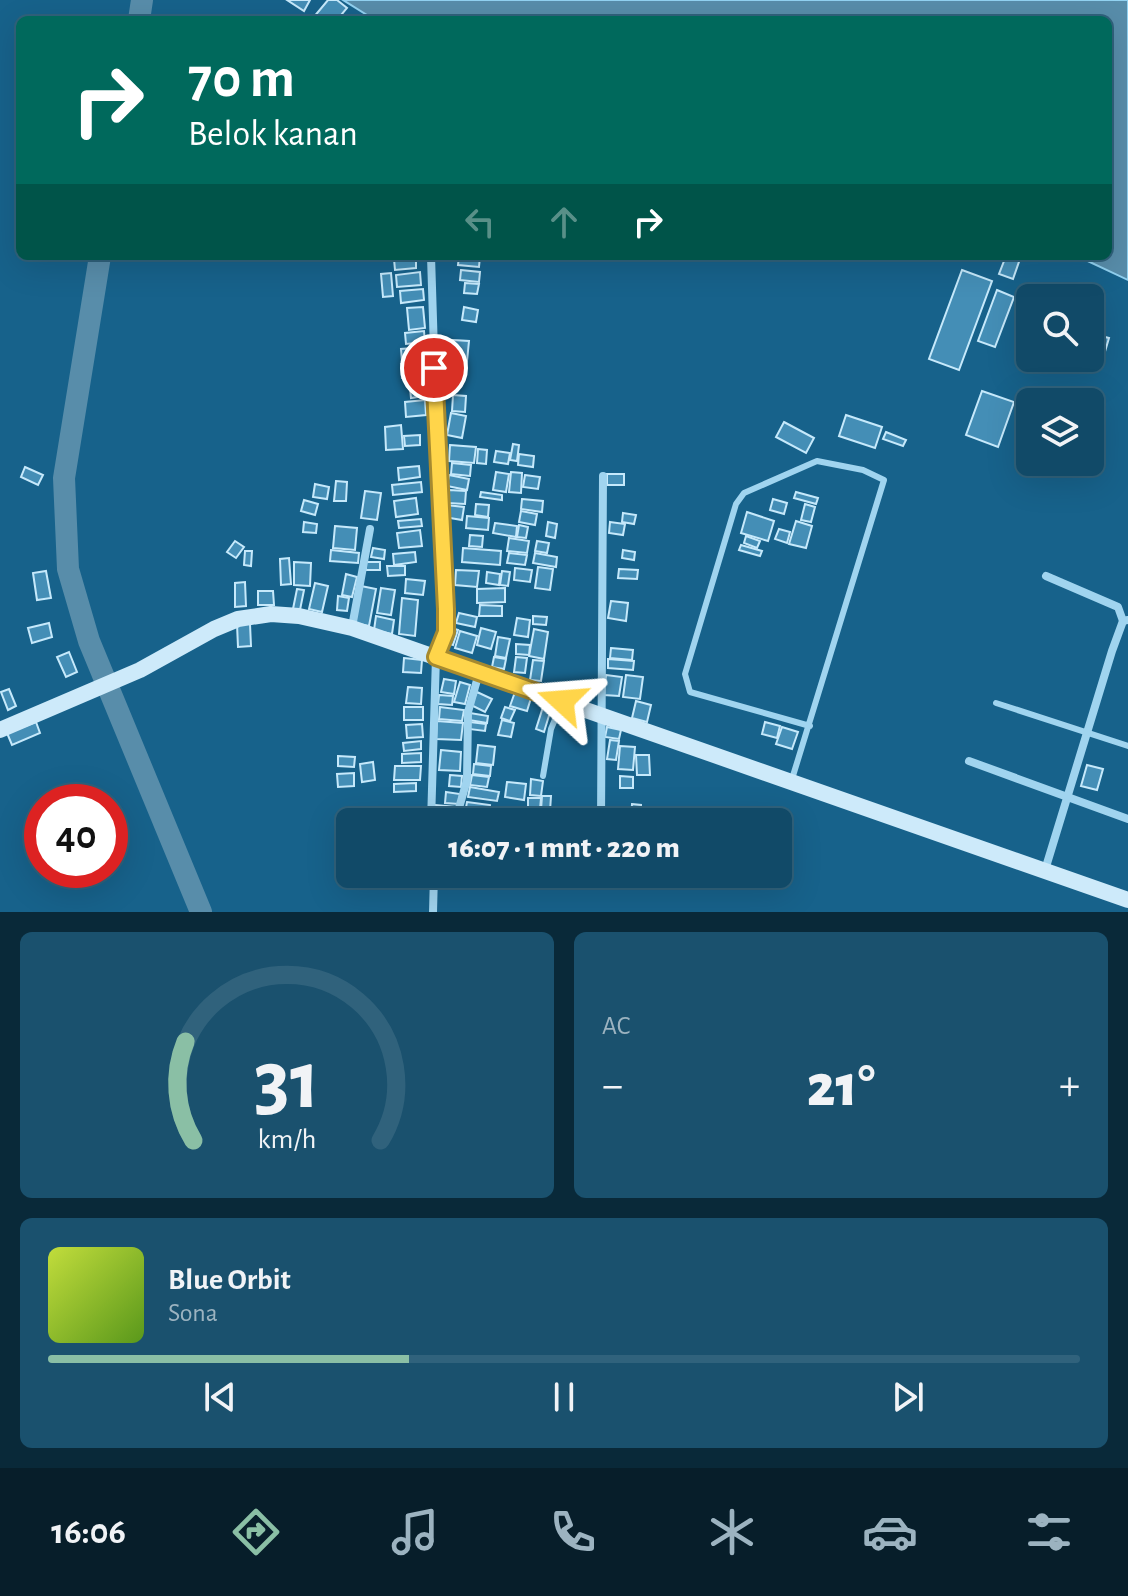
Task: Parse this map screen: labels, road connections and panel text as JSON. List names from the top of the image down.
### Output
{
  "page": {
    "turn": ["70 m", "Belok kanan"],
    "limit": "40",
    "trip": "16:07 · 1 mnt · 220 m",
    "tile": "AC",
    "heat": ["−", "21°", "+"],
    "song": ["Blue Orbit", "Sona"],
    "tabs": "16:06",
    "gauge": ["31", "km/h"]
  }
}
